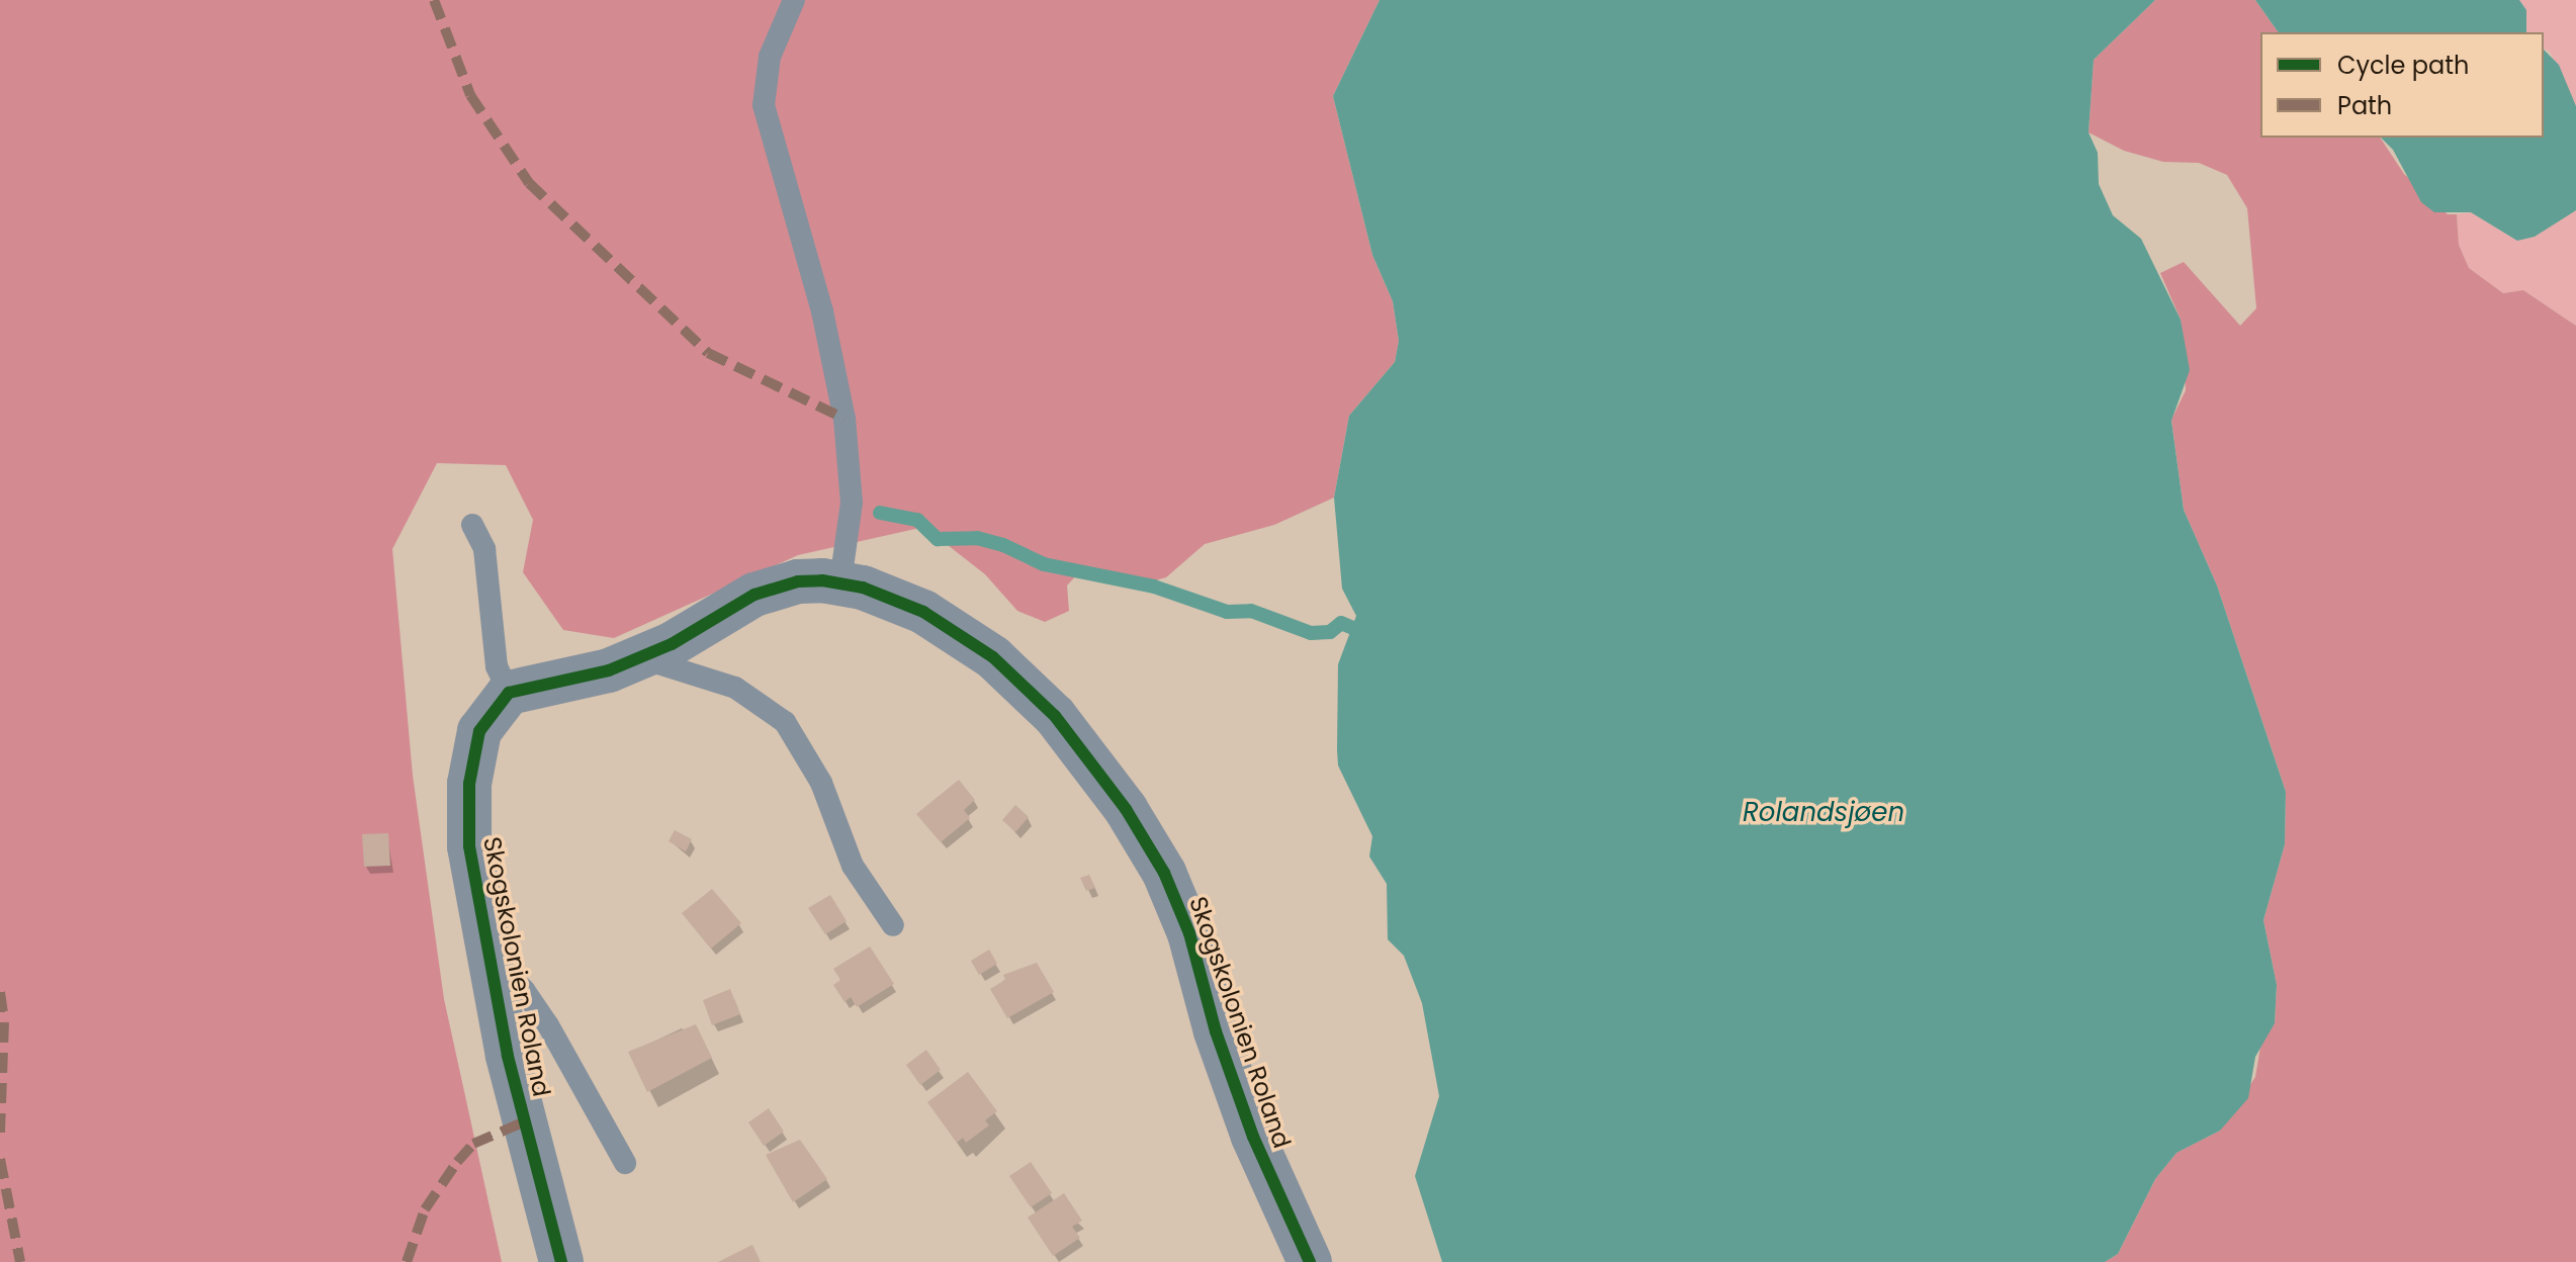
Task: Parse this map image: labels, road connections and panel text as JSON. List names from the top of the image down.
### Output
{
  "streets": {
    "street": ["Skogskolonien Roland"]
  },
  "water": ["Rolandsjøen"],
  "legend": ["Cycle path", "Path"]
}
